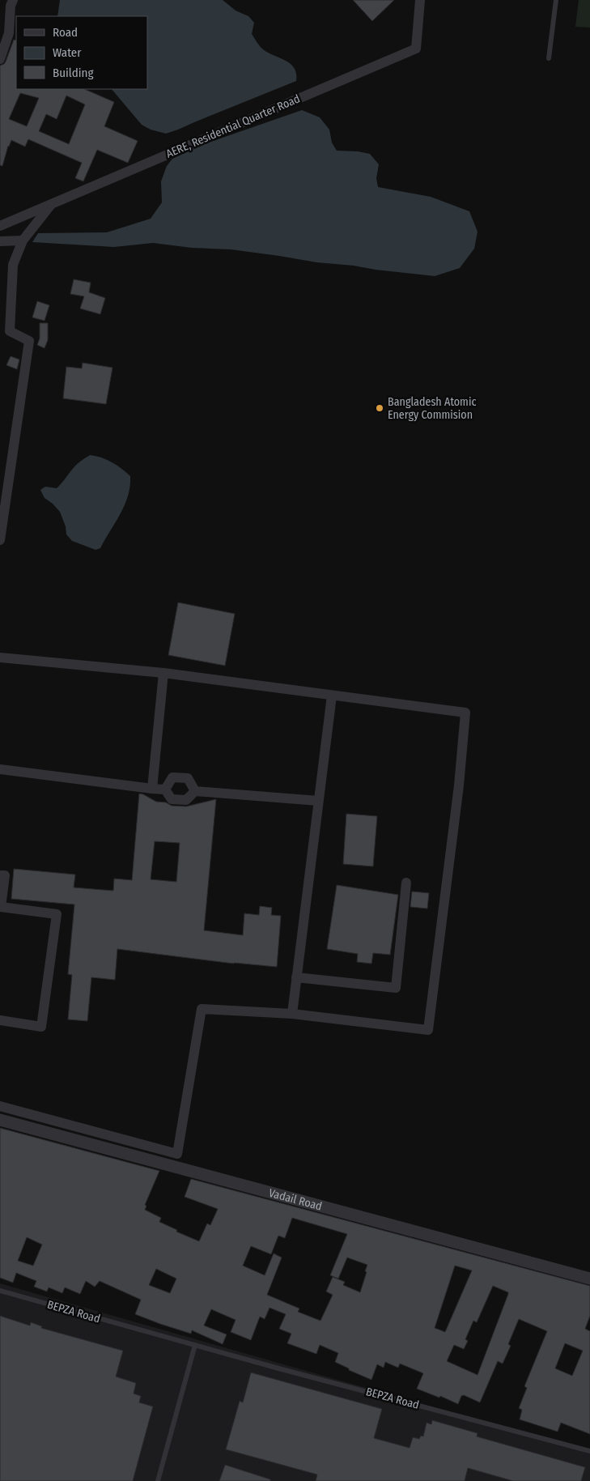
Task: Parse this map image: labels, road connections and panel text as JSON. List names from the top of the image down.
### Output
{
  "streets": {
    "street": ["AERE, Residential Quarter Road", "Vadail Road"],
    "lane": ["BEPZA Road"]
  },
  "places": ["Bangladesh Atomic Energy Commision"],
  "legend": ["Road", "Water", "Building"]
}
